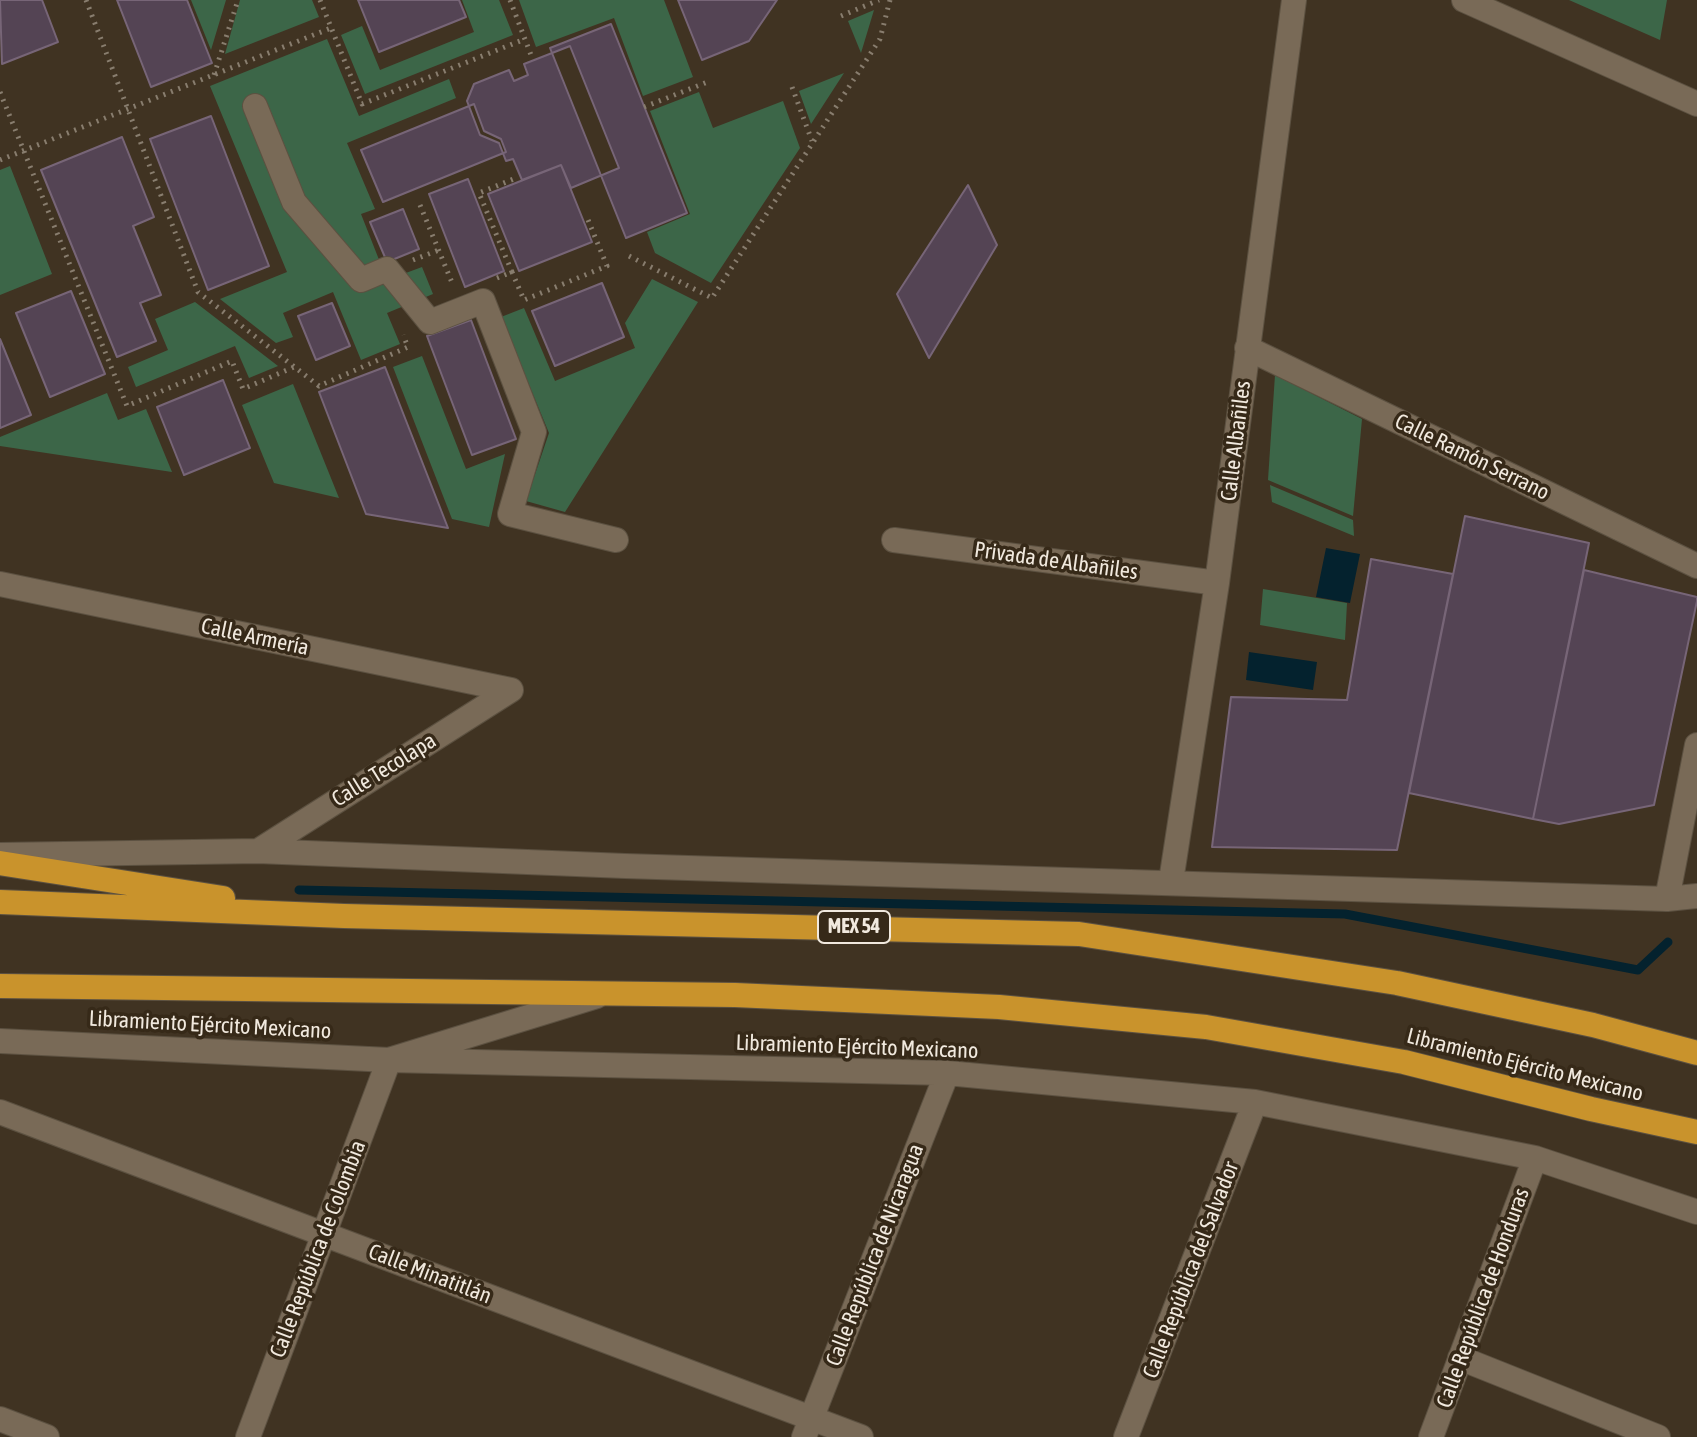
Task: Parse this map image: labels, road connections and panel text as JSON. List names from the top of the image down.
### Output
{
  "streets": {
    "highway": ["MEX 54", "Libramiento Ejército Mexicano"],
    "street": [
      "Calle Albañiles",
      "Calle Ramón Serrano",
      "Privada de Albañiles",
      "Calle Armería",
      "Calle Tecolapa",
      "Calle República de Colombia",
      "Calle República de Nicaragua",
      "Calle República del Salvador",
      "Calle Minatitlán",
      "Calle República de Honduras"
    ]
  },
  "crossings": [
    ["Calle Albañiles", "Calle Ramón Serrano"],
    ["Calle Albañiles", "Privada de Albañiles"],
    ["Calle Armería", "Calle Tecolapa"],
    ["Libramiento Ejército Mexicano", "Calle República de Colombia"],
    ["Libramiento Ejército Mexicano", "Calle República de Nicaragua"],
    ["Libramiento Ejército Mexicano", "Calle República del Salvador"],
    ["Libramiento Ejército Mexicano", "Calle República de Honduras"],
    ["Calle República de Colombia", "Calle Minatitlán"],
    ["Calle República de Nicaragua", "Calle Minatitlán"]
  ]
}
